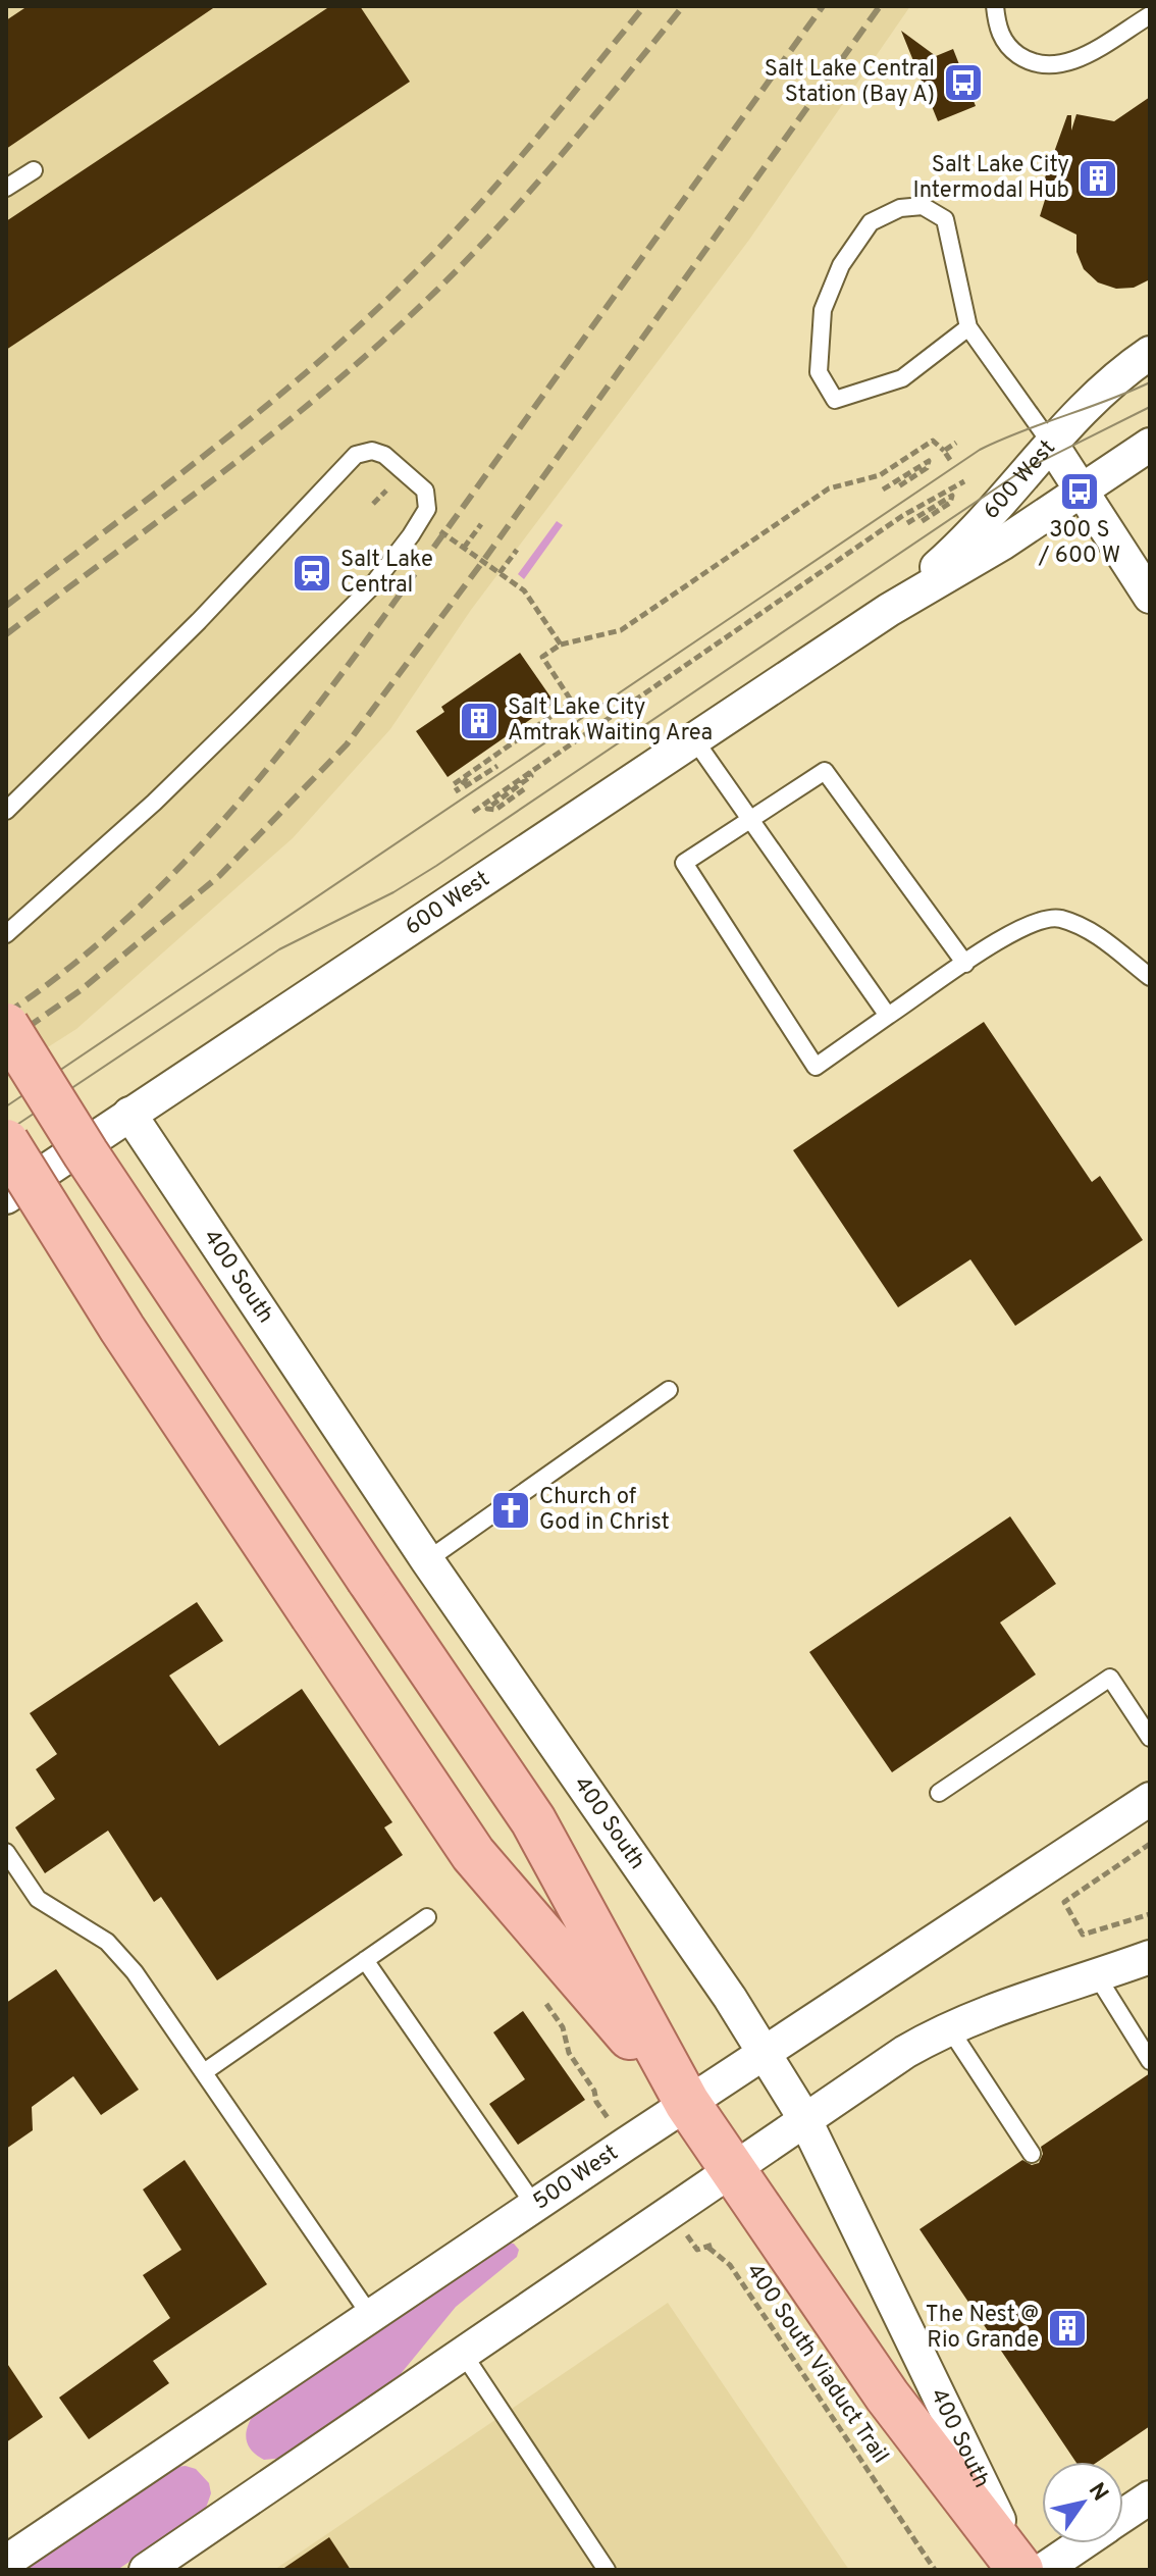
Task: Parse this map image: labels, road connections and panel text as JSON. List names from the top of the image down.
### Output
{
  "streets": {
    "main road": ["400 South"],
    "street": ["600 West", "500 West"],
    "path": ["400 South Viaduct Trail"]
  },
  "crossings": [
    ["600 West", "400 South"],
    ["400 South", "500 West"]
  ],
  "places": {
    "bus stop": ["Salt Lake Central Station (Bay A)", "300 S / 600 W"],
    "building": ["Salt Lake City Intermodal Hub", "Salt Lake City Amtrak Waiting Area", "The Nest @ Rio Grande"],
    "station": ["Salt Lake Central"],
    "church": ["Church of God in Christ"]
  },
  "north": "top right"
}
